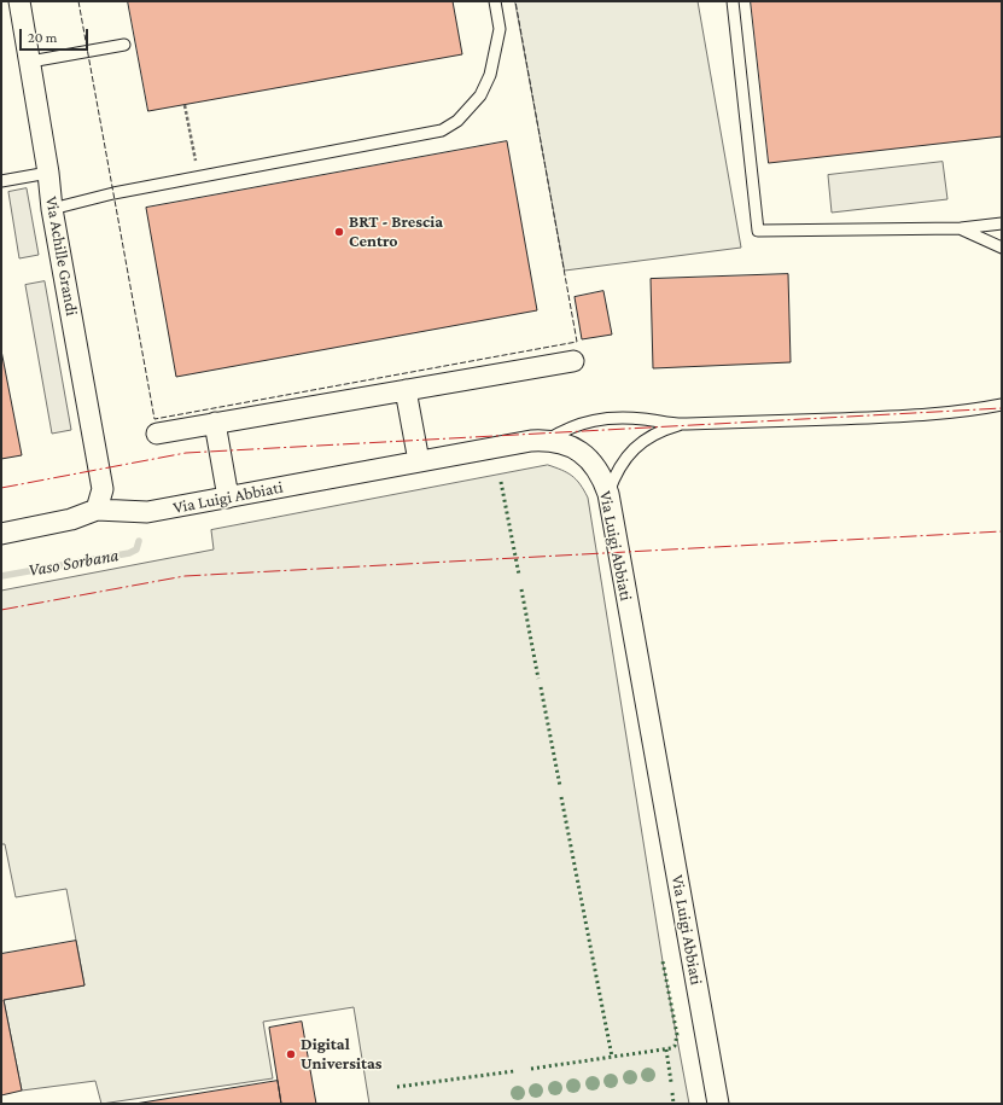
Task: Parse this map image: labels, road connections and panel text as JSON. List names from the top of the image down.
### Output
{
  "streets": {
    "street": ["Via Achille Grandi", "Via Luigi Abbiati"]
  },
  "crossings": [
    ["Via Achille Grandi", "Via Luigi Abbiati"]
  ],
  "water": ["Vaso Sorbana"],
  "places": ["BRT - Brescia Centro", "Digital Universitas"],
  "scale_bar": "20 m"
}
